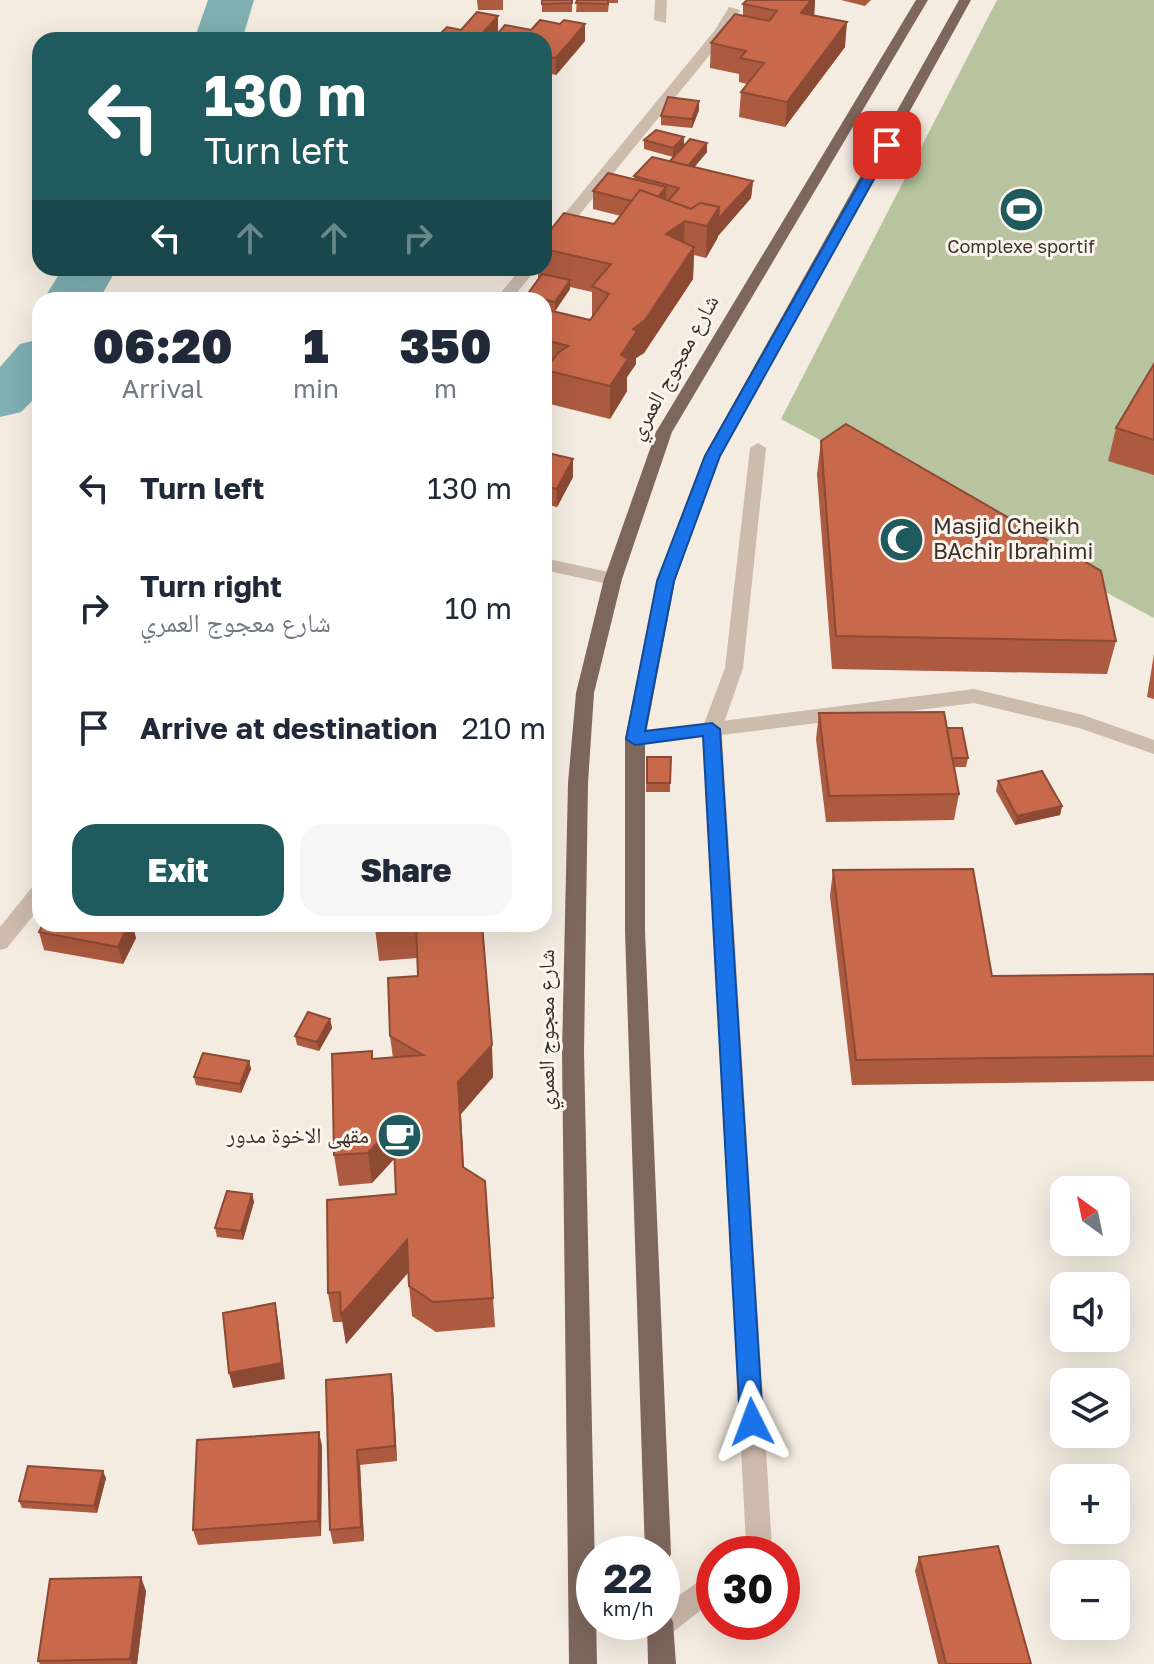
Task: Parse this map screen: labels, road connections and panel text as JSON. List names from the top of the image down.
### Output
{
  "streets": {
    "main road": ["شارع معجوج العمري"]
  },
  "places": {
    "sports": ["Complexe sportif"],
    "mosque": ["Masjid Cheikh BAchir Ibrahimi"],
    "cafe": ["مقهى الاخوة مدور"]
  },
  "north": "top left",
  "page": {
    "turn": ["130 m", "Turn left"],
    "eta": [
      "06:20",
      "Arrival",
      "1",
      "min",
      "350",
      "m"
    ],
    "list": [
      {
        "name": "Turn left",
        "value": "130 m"
      },
      {
        "name": "Turn right",
        "note": "شارع معجوج العمري",
        "value": "10 m"
      },
      {
        "name": "Arrive at destination",
        "value": "210 m"
      }
    ],
    "buttons": ["Exit", "Share"],
    "map_buttons": ["+", "−"],
    "speed": "22 km/h",
    "limit": "30"
  }
}
